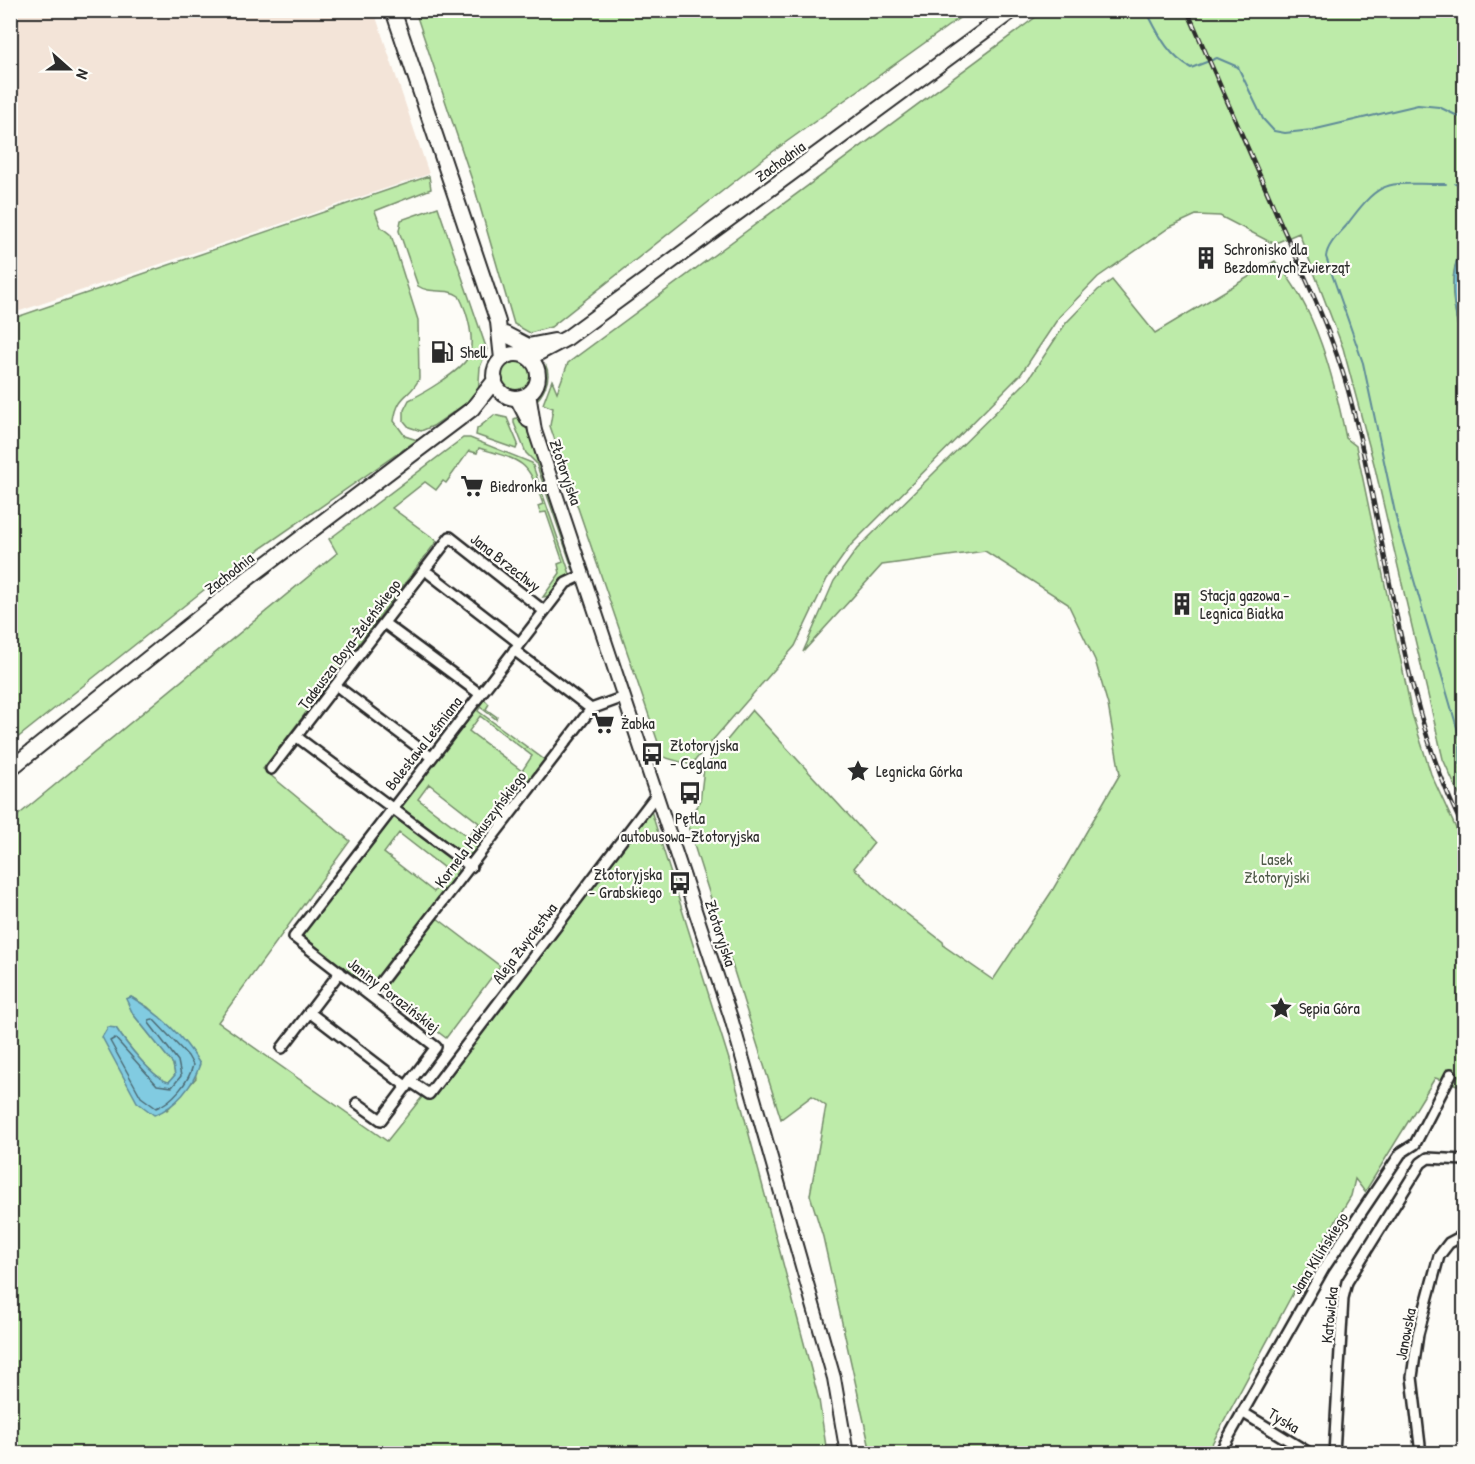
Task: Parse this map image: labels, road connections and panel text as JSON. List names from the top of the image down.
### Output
{
  "streets": {
    "main road": ["Zachodnia"],
    "street": [
      "Złotoryjska",
      "Jana Brzechwy",
      "Tadeusza Boya-Żeleńskiego",
      "Bolesława Leśmiana",
      "Kornela Makuszyńskiego",
      "Aleja Zwycięstwa",
      "Janiny Porazińskiej",
      "Jana Kilińskiego",
      "Katowicka",
      "Janowska",
      "Tyska"
    ]
  },
  "crossings": [
    ["Zachodnia", "Złotoryjska"],
    ["Złotoryjska", "Bolesława Leśmiana"],
    ["Złotoryjska", "Aleja Zwycięstwa"],
    ["Jana Brzechwy", "Tadeusza Boya-Żeleńskiego"],
    ["Jana Brzechwy", "Bolesława Leśmiana"],
    ["Bolesława Leśmiana", "Janiny Porazińskiej"],
    ["Kornela Makuszyńskiego", "Janiny Porazińskiej"],
    ["Aleja Zwycięstwa", "Janiny Porazińskiej"],
    ["Jana Kilińskiego", "Tyska"]
  ],
  "parks": ["Lasek Złotoryjski"],
  "places": {
    "building": ["Schronisko dla Bezdomnych Zwierząt", "Stacja gazowa - Legnica Białka"],
    "fuel station": ["Shell"],
    "supermarket": ["Biedronka", "Żabka"],
    "bus stop": ["Złotoryjska - Ceglana", "Pętla autobusowa-Złotoryjska", "Złotoryjska - Grabskiego"],
    "place": ["Legnicka Górka", "Sępia Góra"]
  },
  "north": "right"
}
